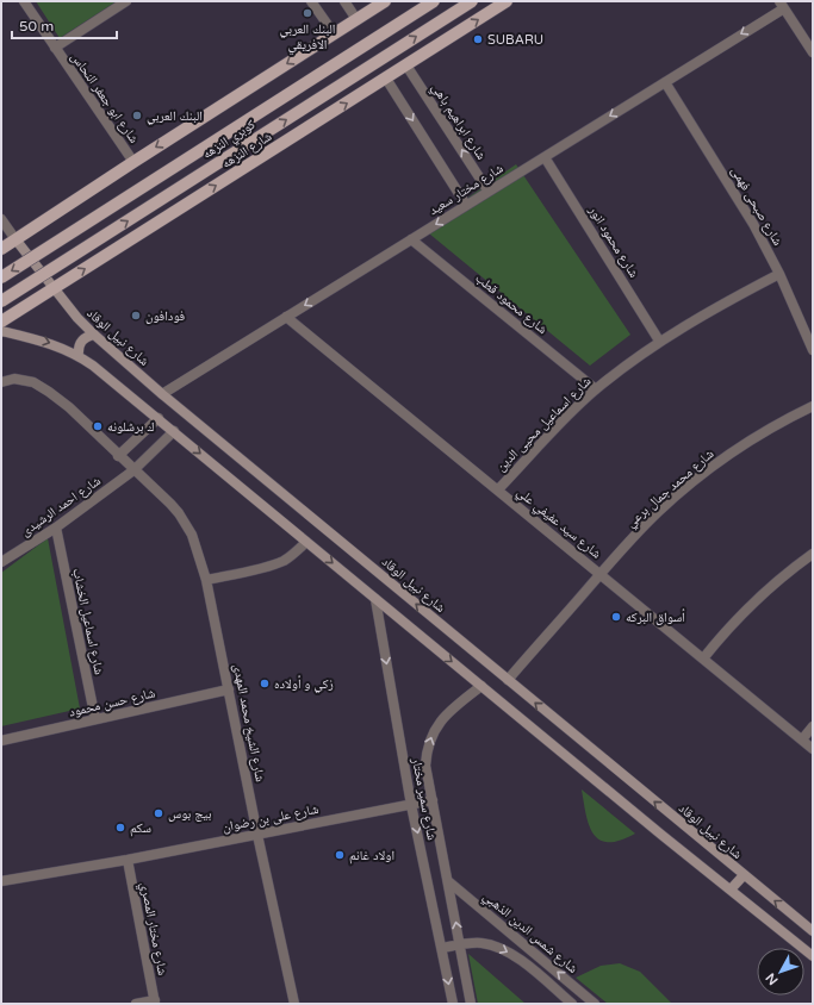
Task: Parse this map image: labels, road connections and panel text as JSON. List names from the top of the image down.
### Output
{
  "streets": {
    "main road": ["كوبري النزهه", "شارع النزهه"],
    "street": [
      "شارع ابو جعفر النحاس",
      "شارع ابراهيم باهي",
      "شارع مختار سعيد",
      "شارع صبحى فهمى",
      "شارع محمود انور",
      "شارع محمود قطب",
      "شارع نبيل الوقاد",
      "شارع اسماعيل محيى الدين",
      "شارع محمد جمال برعي",
      "شارع احمد الرشيدى",
      "شارع سيد عفيفي علي",
      "شارع اسماعيل الخشاب",
      "شارع حسن محمود",
      "شارع الشيخ محمد المهدى",
      "شارع سمير مختار",
      "شارع على بن رضوان",
      "شارع مختار المصري",
      "شارع شمس الدين الذهبي"
    ]
  },
  "crossings": [
    ["شارع ابراهيم باهي", "شارع النزهه"],
    ["شارع ابراهيم باهي", "شارع مختار سعيد"],
    ["شارع النزهه", "شارع نبيل الوقاد"],
    ["شارع مختار سعيد", "شارع صبحى فهمى"],
    ["شارع مختار سعيد", "شارع محمود انور"],
    ["شارع مختار سعيد", "شارع محمود قطب"],
    ["شارع مختار سعيد", "شارع نبيل الوقاد"],
    ["شارع مختار سعيد", "شارع سيد عفيفي علي"],
    ["شارع صبحى فهمى", "شارع اسماعيل محيى الدين"],
    ["شارع محمود انور", "شارع اسماعيل محيى الدين"],
    ["شارع محمود قطب", "شارع اسماعيل محيى الدين"],
    ["شارع نبيل الوقاد", "شارع محمد جمال برعي"],
    ["شارع اسماعيل محيى الدين", "شارع سيد عفيفي علي"],
    ["شارع محمد جمال برعي", "شارع سيد عفيفي علي"],
    ["شارع احمد الرشيدى", "شارع اسماعيل الخشاب"],
    ["شارع احمد الرشيدى", "شارع الشيخ محمد المهدى"],
    ["شارع اسماعيل الخشاب", "شارع حسن محمود"],
    ["شارع حسن محمود", "شارع الشيخ محمد المهدى"],
    ["شارع الشيخ محمد المهدى", "شارع على بن رضوان"],
    ["شارع سمير مختار", "شارع على بن رضوان"],
    ["شارع سمير مختار", "شارع شمس الدين الذهبي"],
    ["شارع على بن رضوان", "شارع مختار المصري"]
  ],
  "one_way": ["شارع مختار سعيد"],
  "places": [
    "البنك العربي الافريقي",
    "SUBARU",
    "البنك العربي",
    "فودافون",
    "ك برشلونه",
    "أسواق البركه",
    "زكي و أولاده",
    "بيج بوس",
    "سكم",
    "اولاد غانم"
  ],
  "scale_bar": "50 m",
  "north": "bottom left"
}
